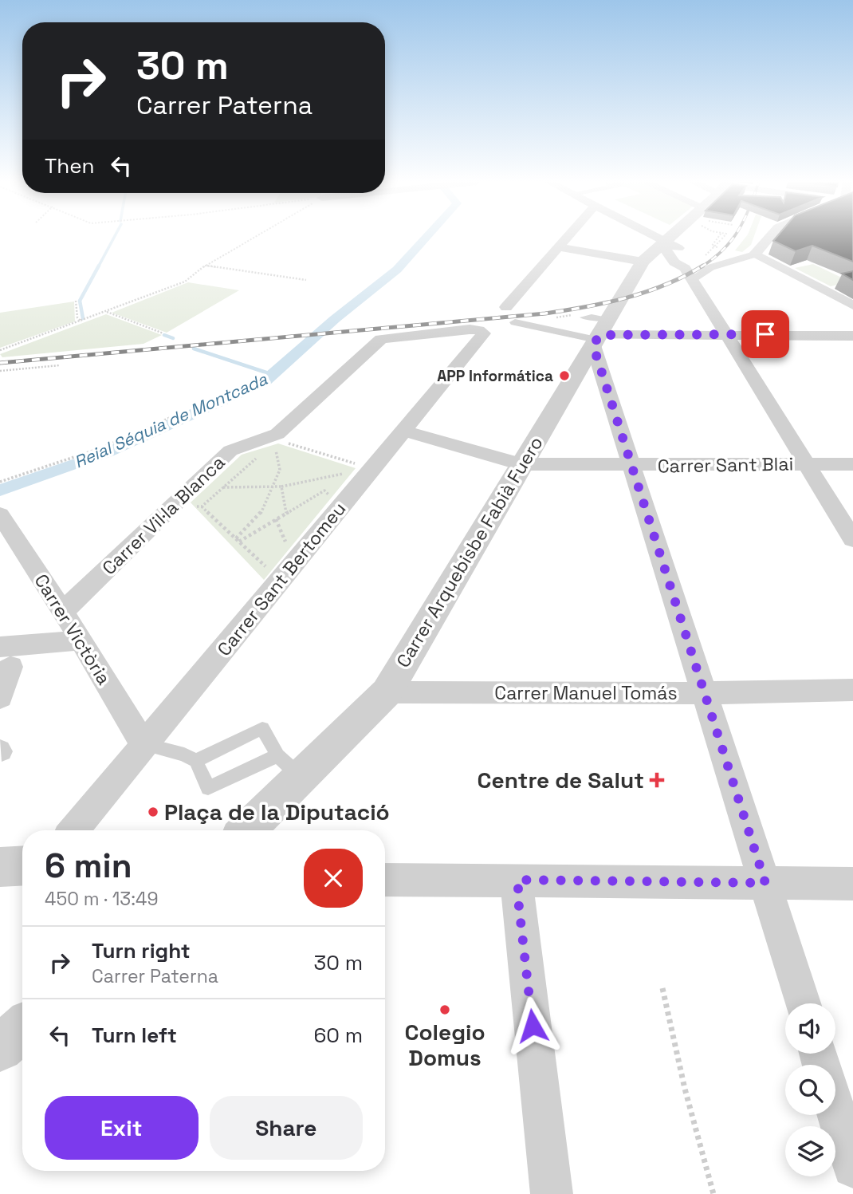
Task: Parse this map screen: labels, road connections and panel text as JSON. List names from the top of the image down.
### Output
{
  "streets": {
    "street": [
      "Carrer Sant Blai",
      "Carrer Vil·la Blanca",
      "Carrer Arquebisbe Fabià Fuero",
      "Carrer Sant Bertomeu",
      "Carrer Victòria",
      "Carrer Manuel Tomás"
    ]
  },
  "crossings": [
    ["Carrer Sant Blai", "Carrer Arquebisbe Fabià Fuero"],
    ["Carrer Sant Blai", "Carrer Sant Bertomeu"],
    ["Carrer Vil·la Blanca", "Carrer Sant Bertomeu"],
    ["Carrer Vil·la Blanca", "Carrer Victòria"],
    ["Carrer Arquebisbe Fabià Fuero", "Carrer Manuel Tomás"],
    ["Carrer Sant Bertomeu", "Carrer Victòria"]
  ],
  "water": ["Reial Séquia de Montcada"],
  "places": {
    "other": ["APP Informática", "Plaça de la Diputació", "Colegio Domus"],
    "health": ["Centre de Salut"]
  },
  "page": {
    "turn": ["30 m", "Carrer Paterna"],
    "then": "Then",
    "heading": ["6 min", "450 m · 13:49"],
    "list": [
      {
        "name": "Turn right",
        "note": "Carrer Paterna",
        "value": "30 m"
      },
      {
        "name": "Turn left",
        "value": "60 m"
      }
    ],
    "buttons": ["Exit", "Share"]
  }
}
